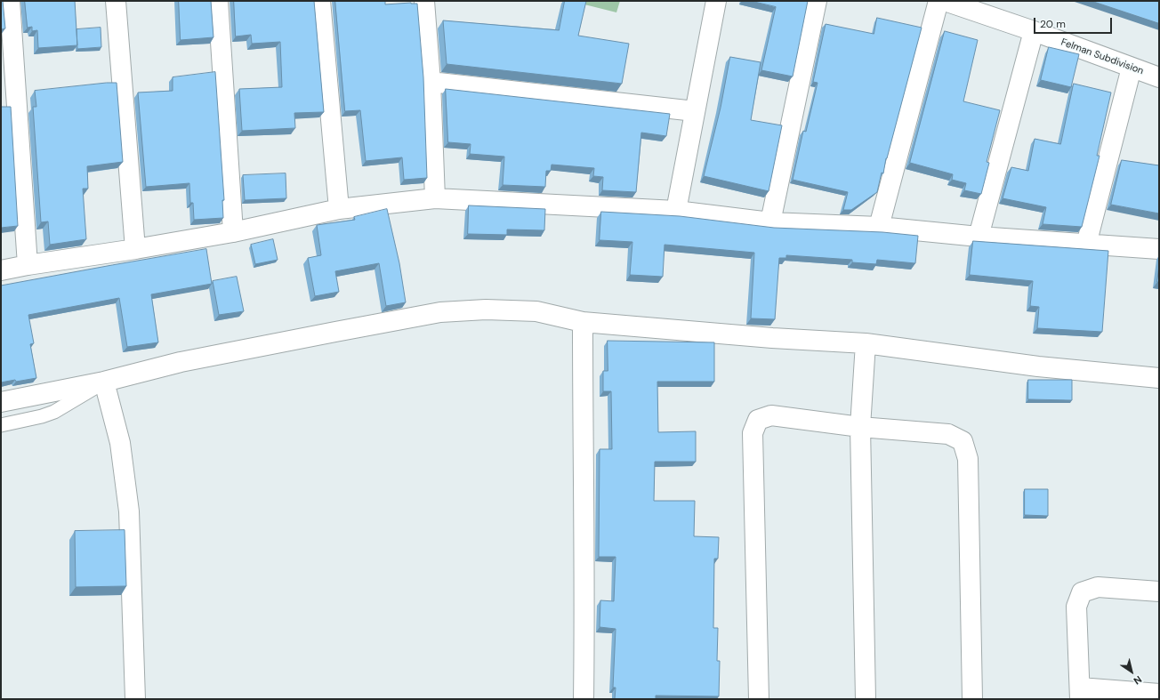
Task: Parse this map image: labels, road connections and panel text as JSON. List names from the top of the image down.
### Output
{
  "streets": {
    "street": ["Felman Subdivision"]
  },
  "scale_bar": "20 m",
  "north": "bottom right"
}
